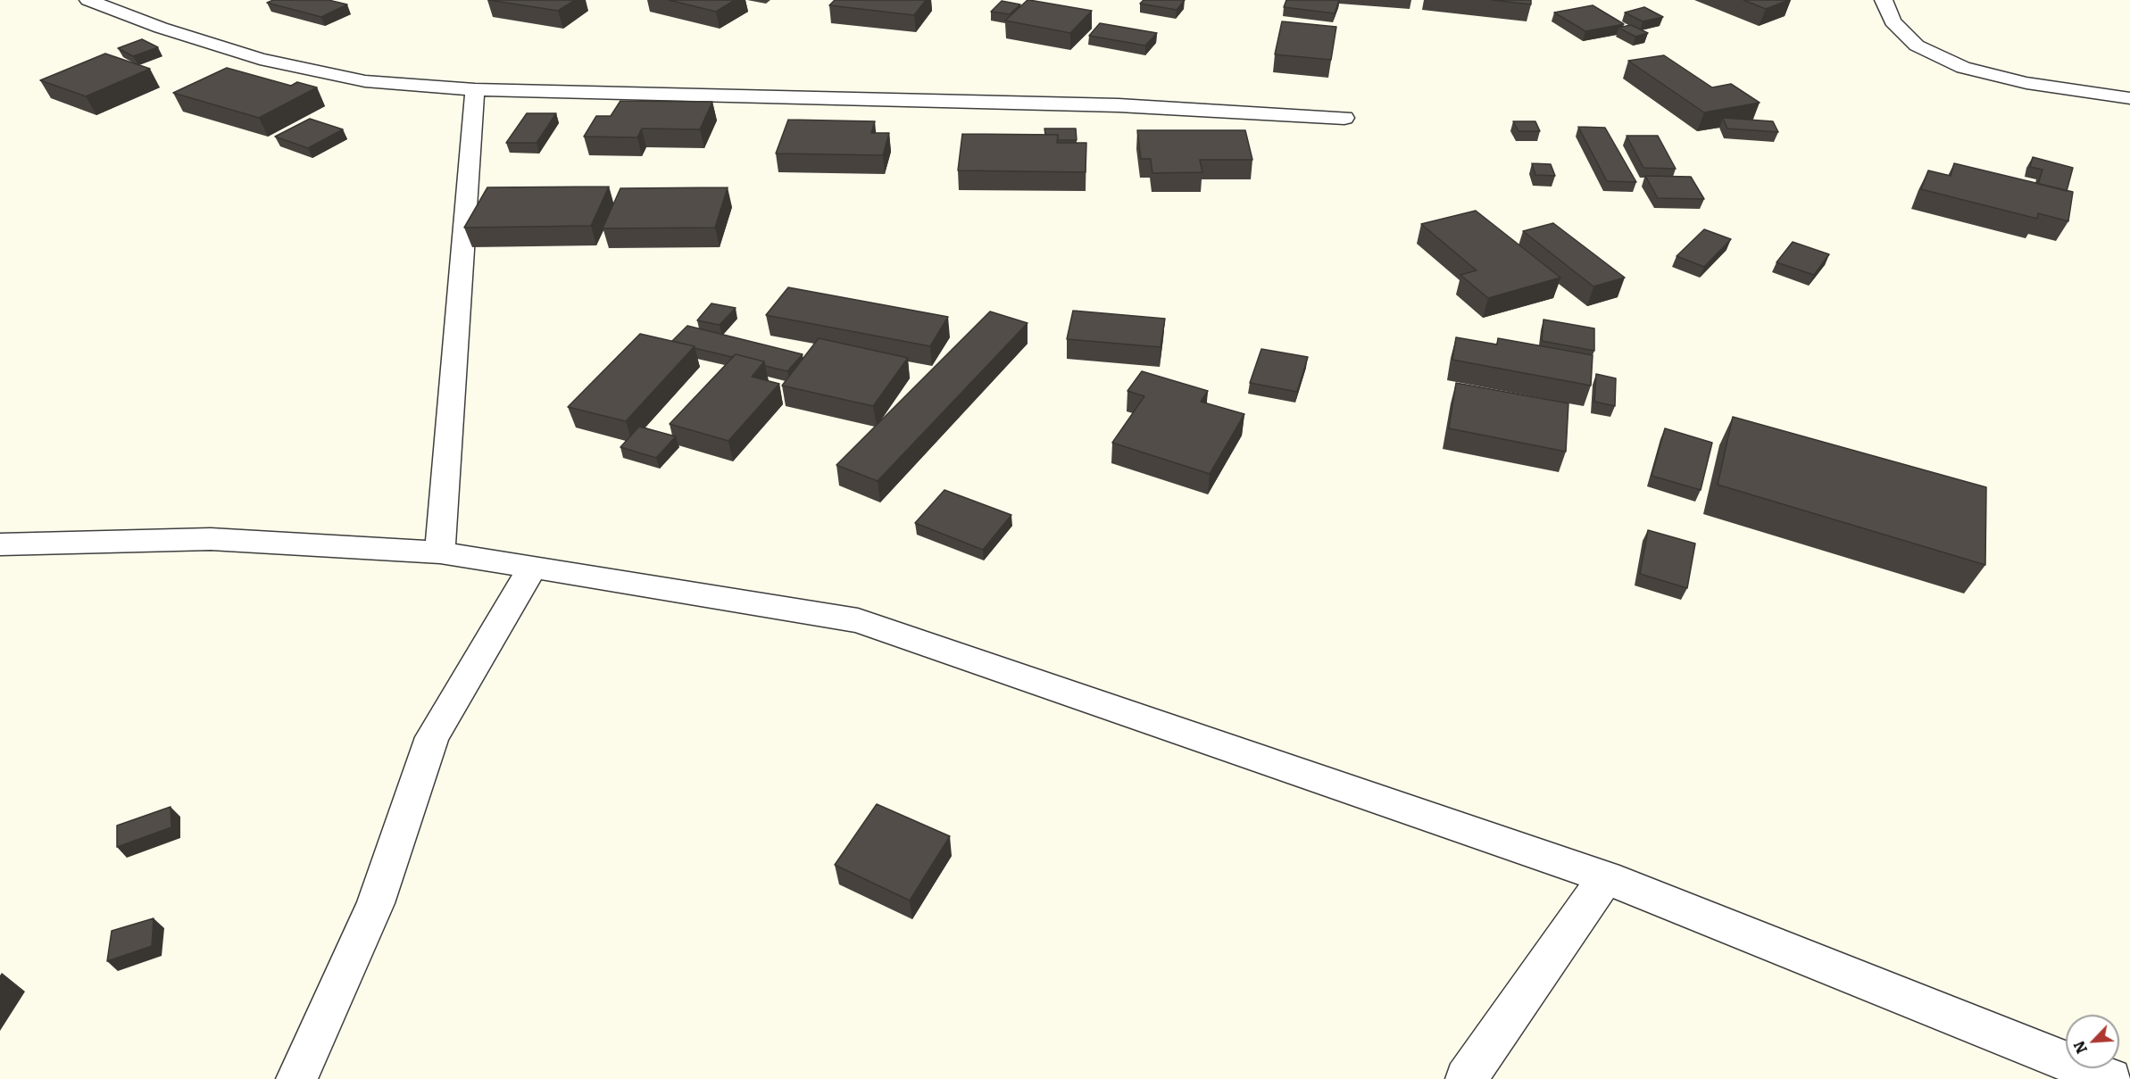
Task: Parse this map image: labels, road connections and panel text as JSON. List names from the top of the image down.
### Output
{
  "north": "bottom left"
}
